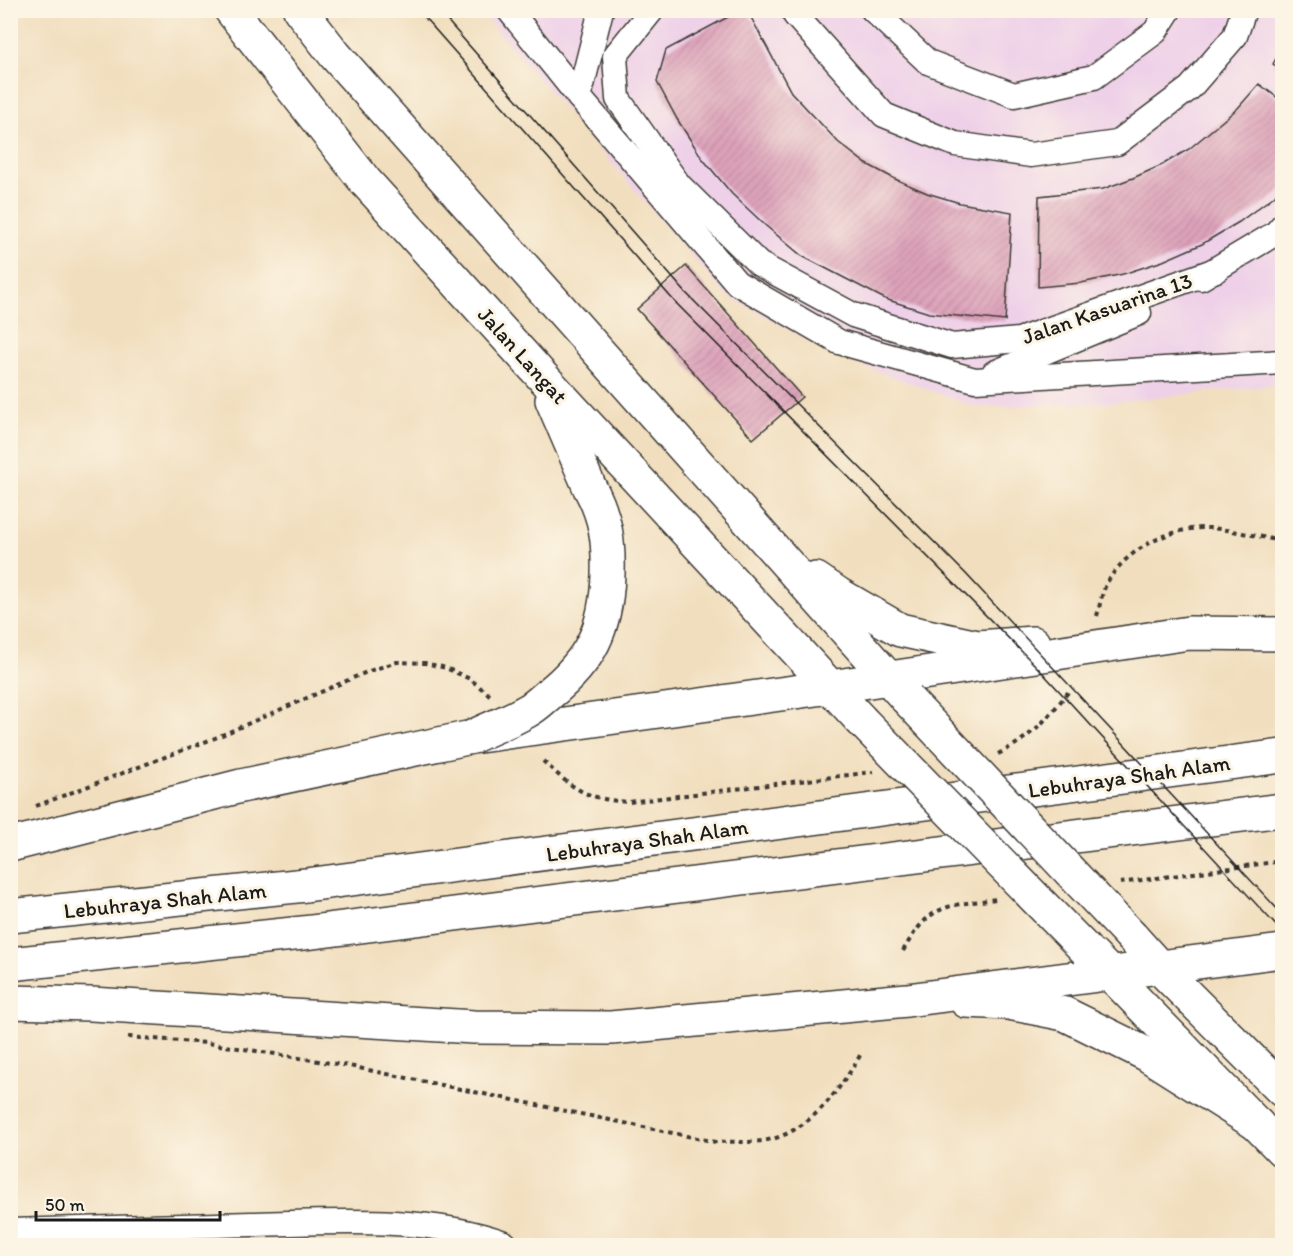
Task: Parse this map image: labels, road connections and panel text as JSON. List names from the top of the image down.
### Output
{
  "streets": {
    "highway": ["Jalan Langat", "Lebuhraya Shah Alam"],
    "street": ["Jalan Kasuarina 13"]
  },
  "scale_bar": "50 m"
}
